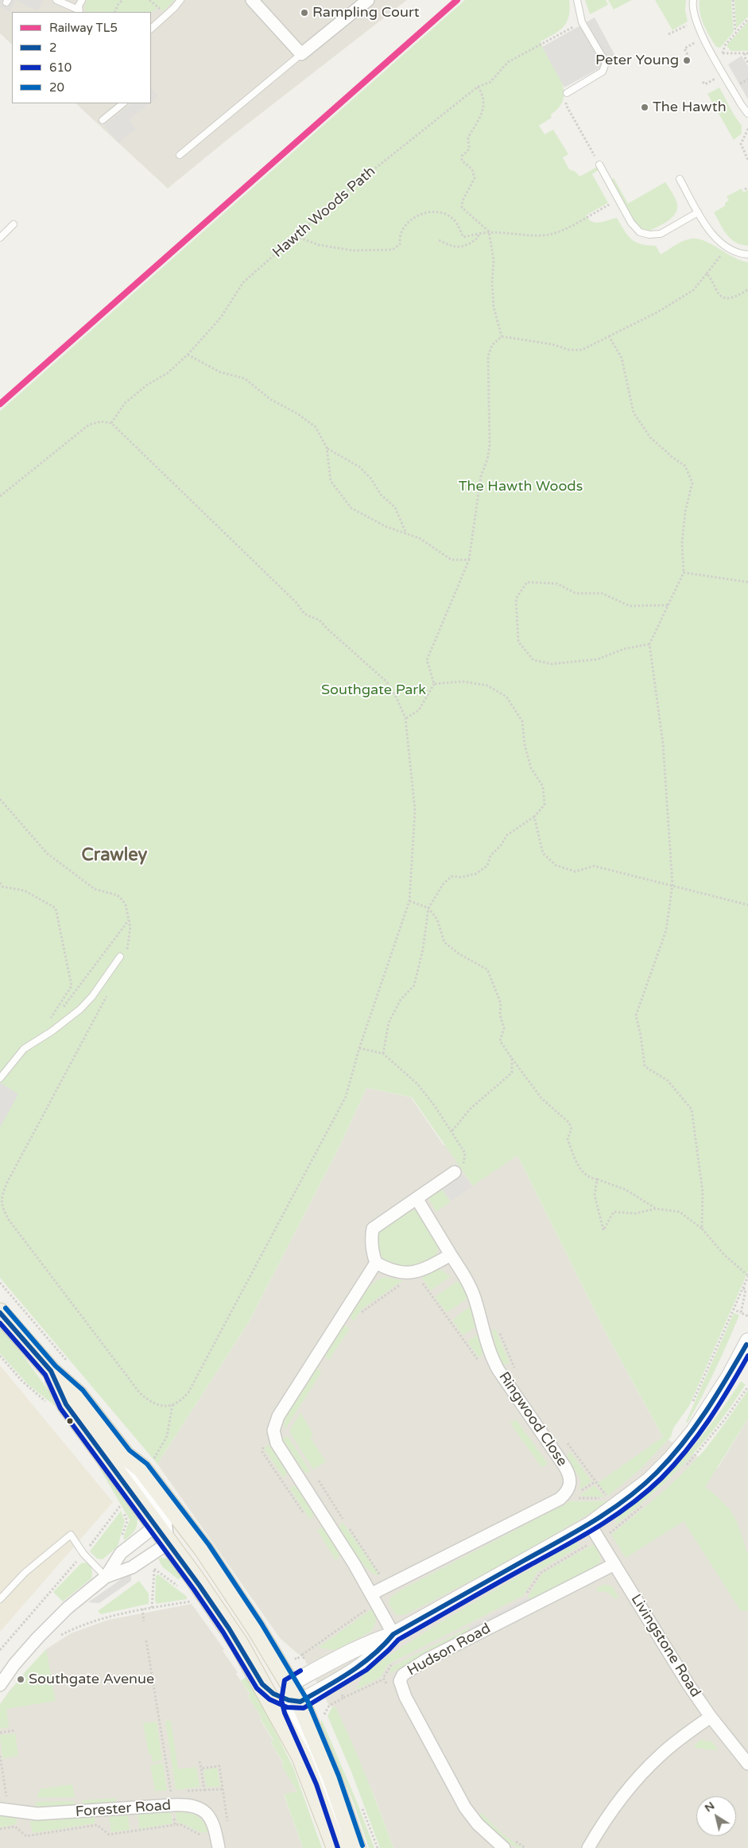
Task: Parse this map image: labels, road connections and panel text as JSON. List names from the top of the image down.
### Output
{
  "streets": {
    "street": [
      "Ringwood Close",
      "Livingstone Road",
      "Hudson Road",
      "Forester Road"
    ],
    "path": ["Hawth Woods Path"]
  },
  "crossings": [
    ["Livingstone Road", "Hudson Road"]
  ],
  "districts": ["Crawley"],
  "parks": ["The Hawth Woods", "Southgate Park"],
  "places": [
    "Rampling Court",
    "Peter Young",
    "The Hawth",
    "Southgate Avenue"
  ],
  "lines": [
    "rail line TL5",
    "transit line 20",
    "transit line 2",
    "transit line 610"
  ],
  "legend": [
    "Railway TL5",
    "2",
    "610",
    "20"
  ],
  "north": "top left"
}
